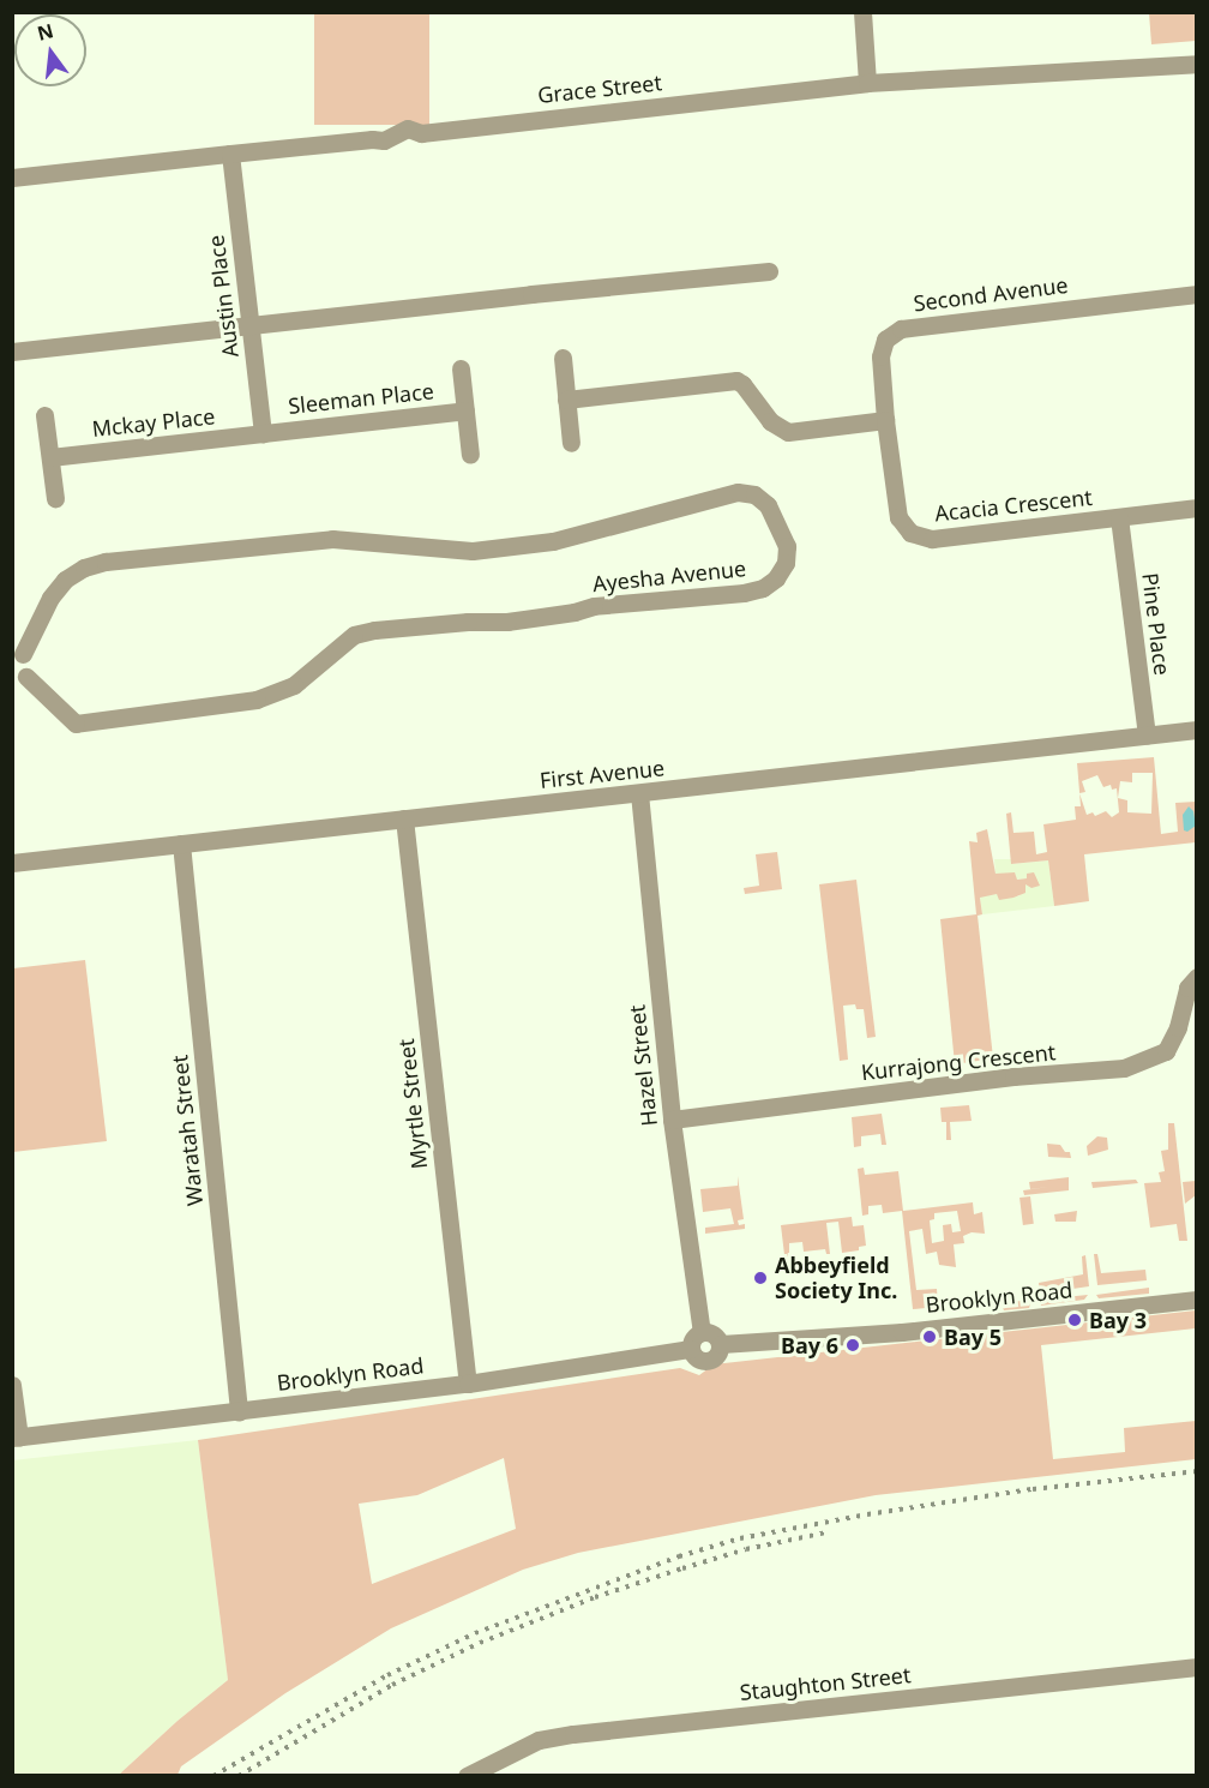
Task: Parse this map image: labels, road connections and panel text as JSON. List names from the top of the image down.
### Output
{
  "streets": {
    "street": [
      "Grace Street",
      "Second Avenue",
      "Austin Place",
      "Sleeman Place",
      "Mckay Place",
      "Acacia Crescent",
      "Ayesha Avenue",
      "Pine Place",
      "First Avenue",
      "Kurrajong Crescent",
      "Hazel Street",
      "Myrtle Street",
      "Waratah Street",
      "Brooklyn Road",
      "Staughton Street"
    ]
  },
  "crossings": [
    ["Grace Street", "Austin Place"],
    ["Second Avenue", "Acacia Crescent"],
    ["Austin Place", "Sleeman Place"],
    ["Austin Place", "Mckay Place"],
    ["Sleeman Place", "Mckay Place"],
    ["Acacia Crescent", "Pine Place"],
    ["Pine Place", "First Avenue"],
    ["First Avenue", "Hazel Street"],
    ["First Avenue", "Myrtle Street"],
    ["First Avenue", "Waratah Street"],
    ["Kurrajong Crescent", "Hazel Street"],
    ["Hazel Street", "Brooklyn Road"],
    ["Myrtle Street", "Brooklyn Road"],
    ["Waratah Street", "Brooklyn Road"]
  ],
  "places": [
    "Abbeyfield Society Inc.",
    "Bay 3",
    "Bay 5",
    "Bay 6"
  ],
  "north": "top"
}
